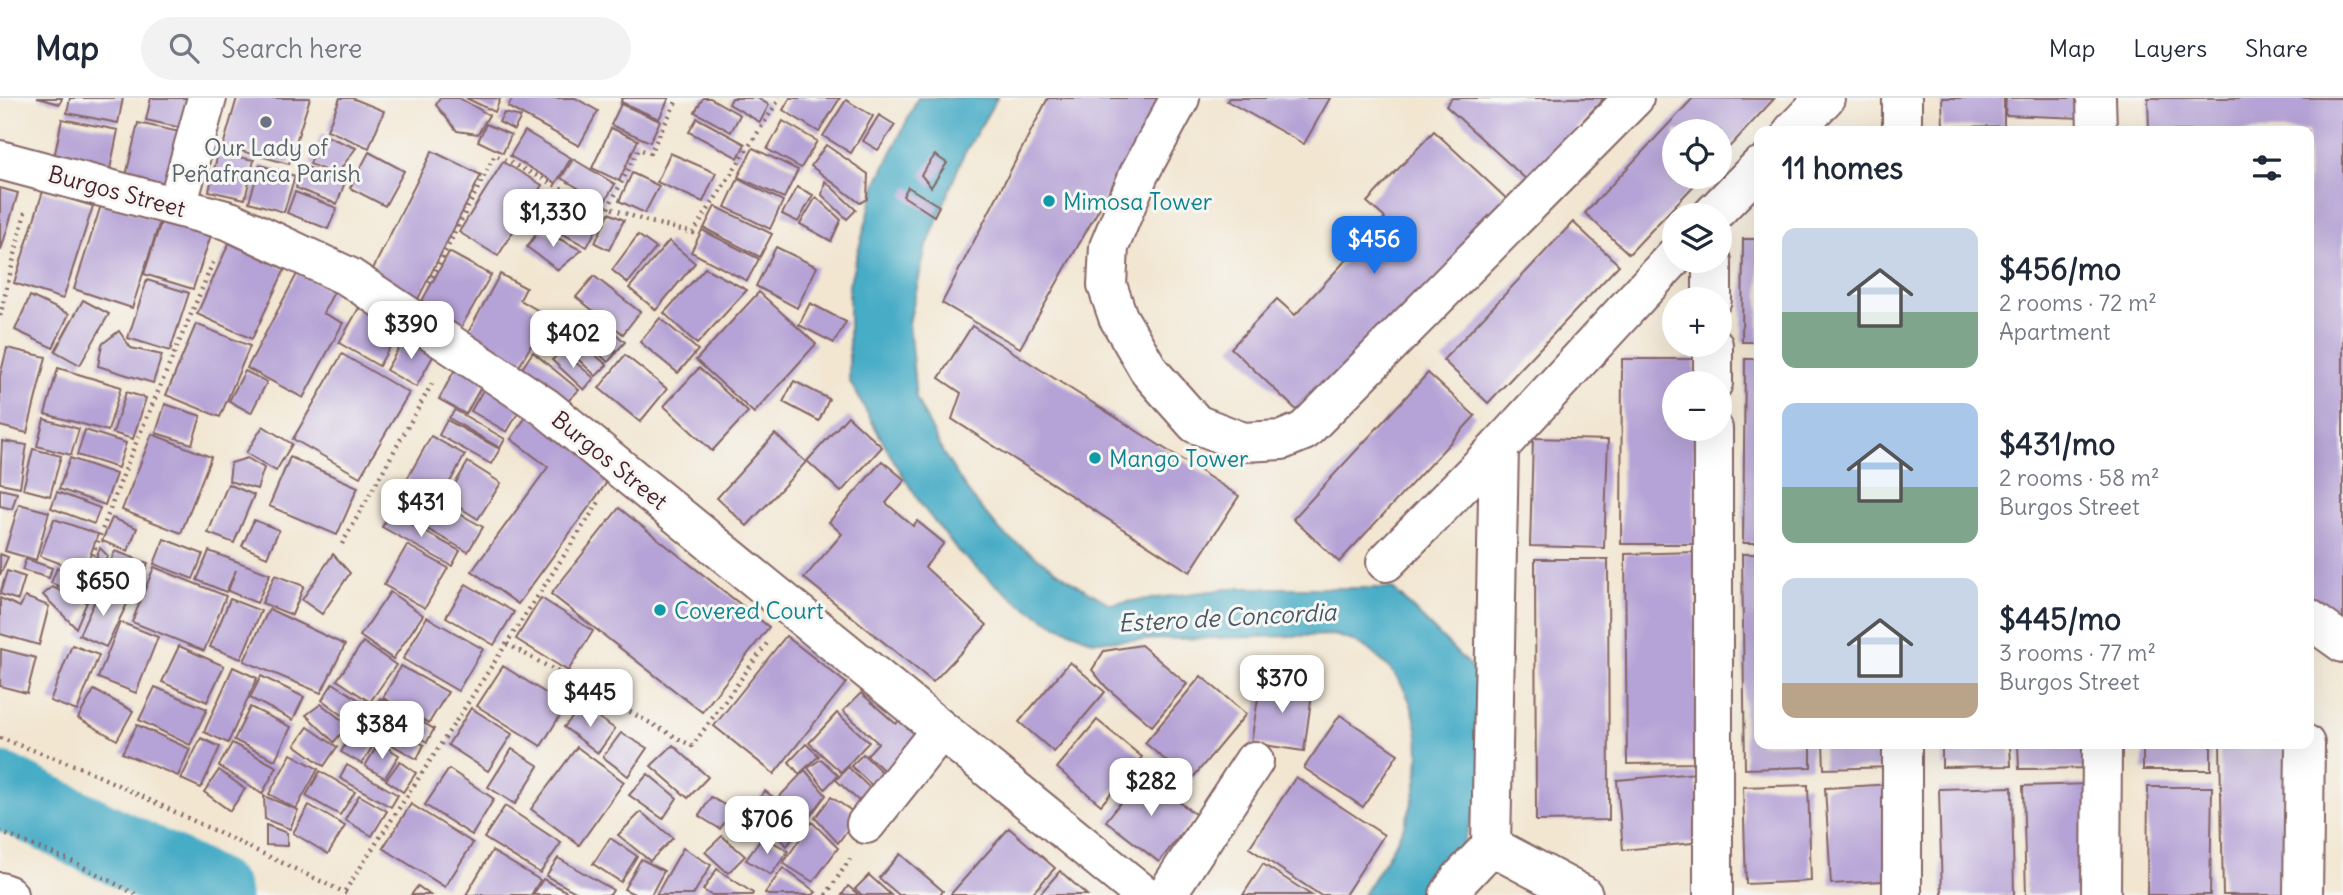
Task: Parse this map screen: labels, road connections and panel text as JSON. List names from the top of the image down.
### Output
{
  "streets": {
    "street": ["Burgos Street"]
  },
  "water": ["Estero de Concordia"],
  "places": [
    "Our Lady of Peñafranca Parish",
    "Mimosa Tower",
    "Mango Tower",
    "Covered Court"
  ],
  "page": {
    "header": "Map",
    "search": "Search here",
    "nav": ["Map", "Layers", "Share"],
    "map_buttons": ["+", "−"],
    "heading": "11 homes",
    "price": [
      "$1,330",
      "$456",
      "$390",
      "$402",
      "$431",
      "$650",
      "$370",
      "$445",
      "$384",
      "$282",
      "$706"
    ],
    "list": [
      {
        "name": "$456/mo",
        "note": "2 rooms · 72 m² · Apartment"
      },
      {
        "name": "$431/mo",
        "note": "2 rooms · 58 m² · Burgos Street"
      },
      {
        "name": "$445/mo",
        "note": "3 rooms · 77 m² · Burgos Street"
      }
    ]
  }
}
